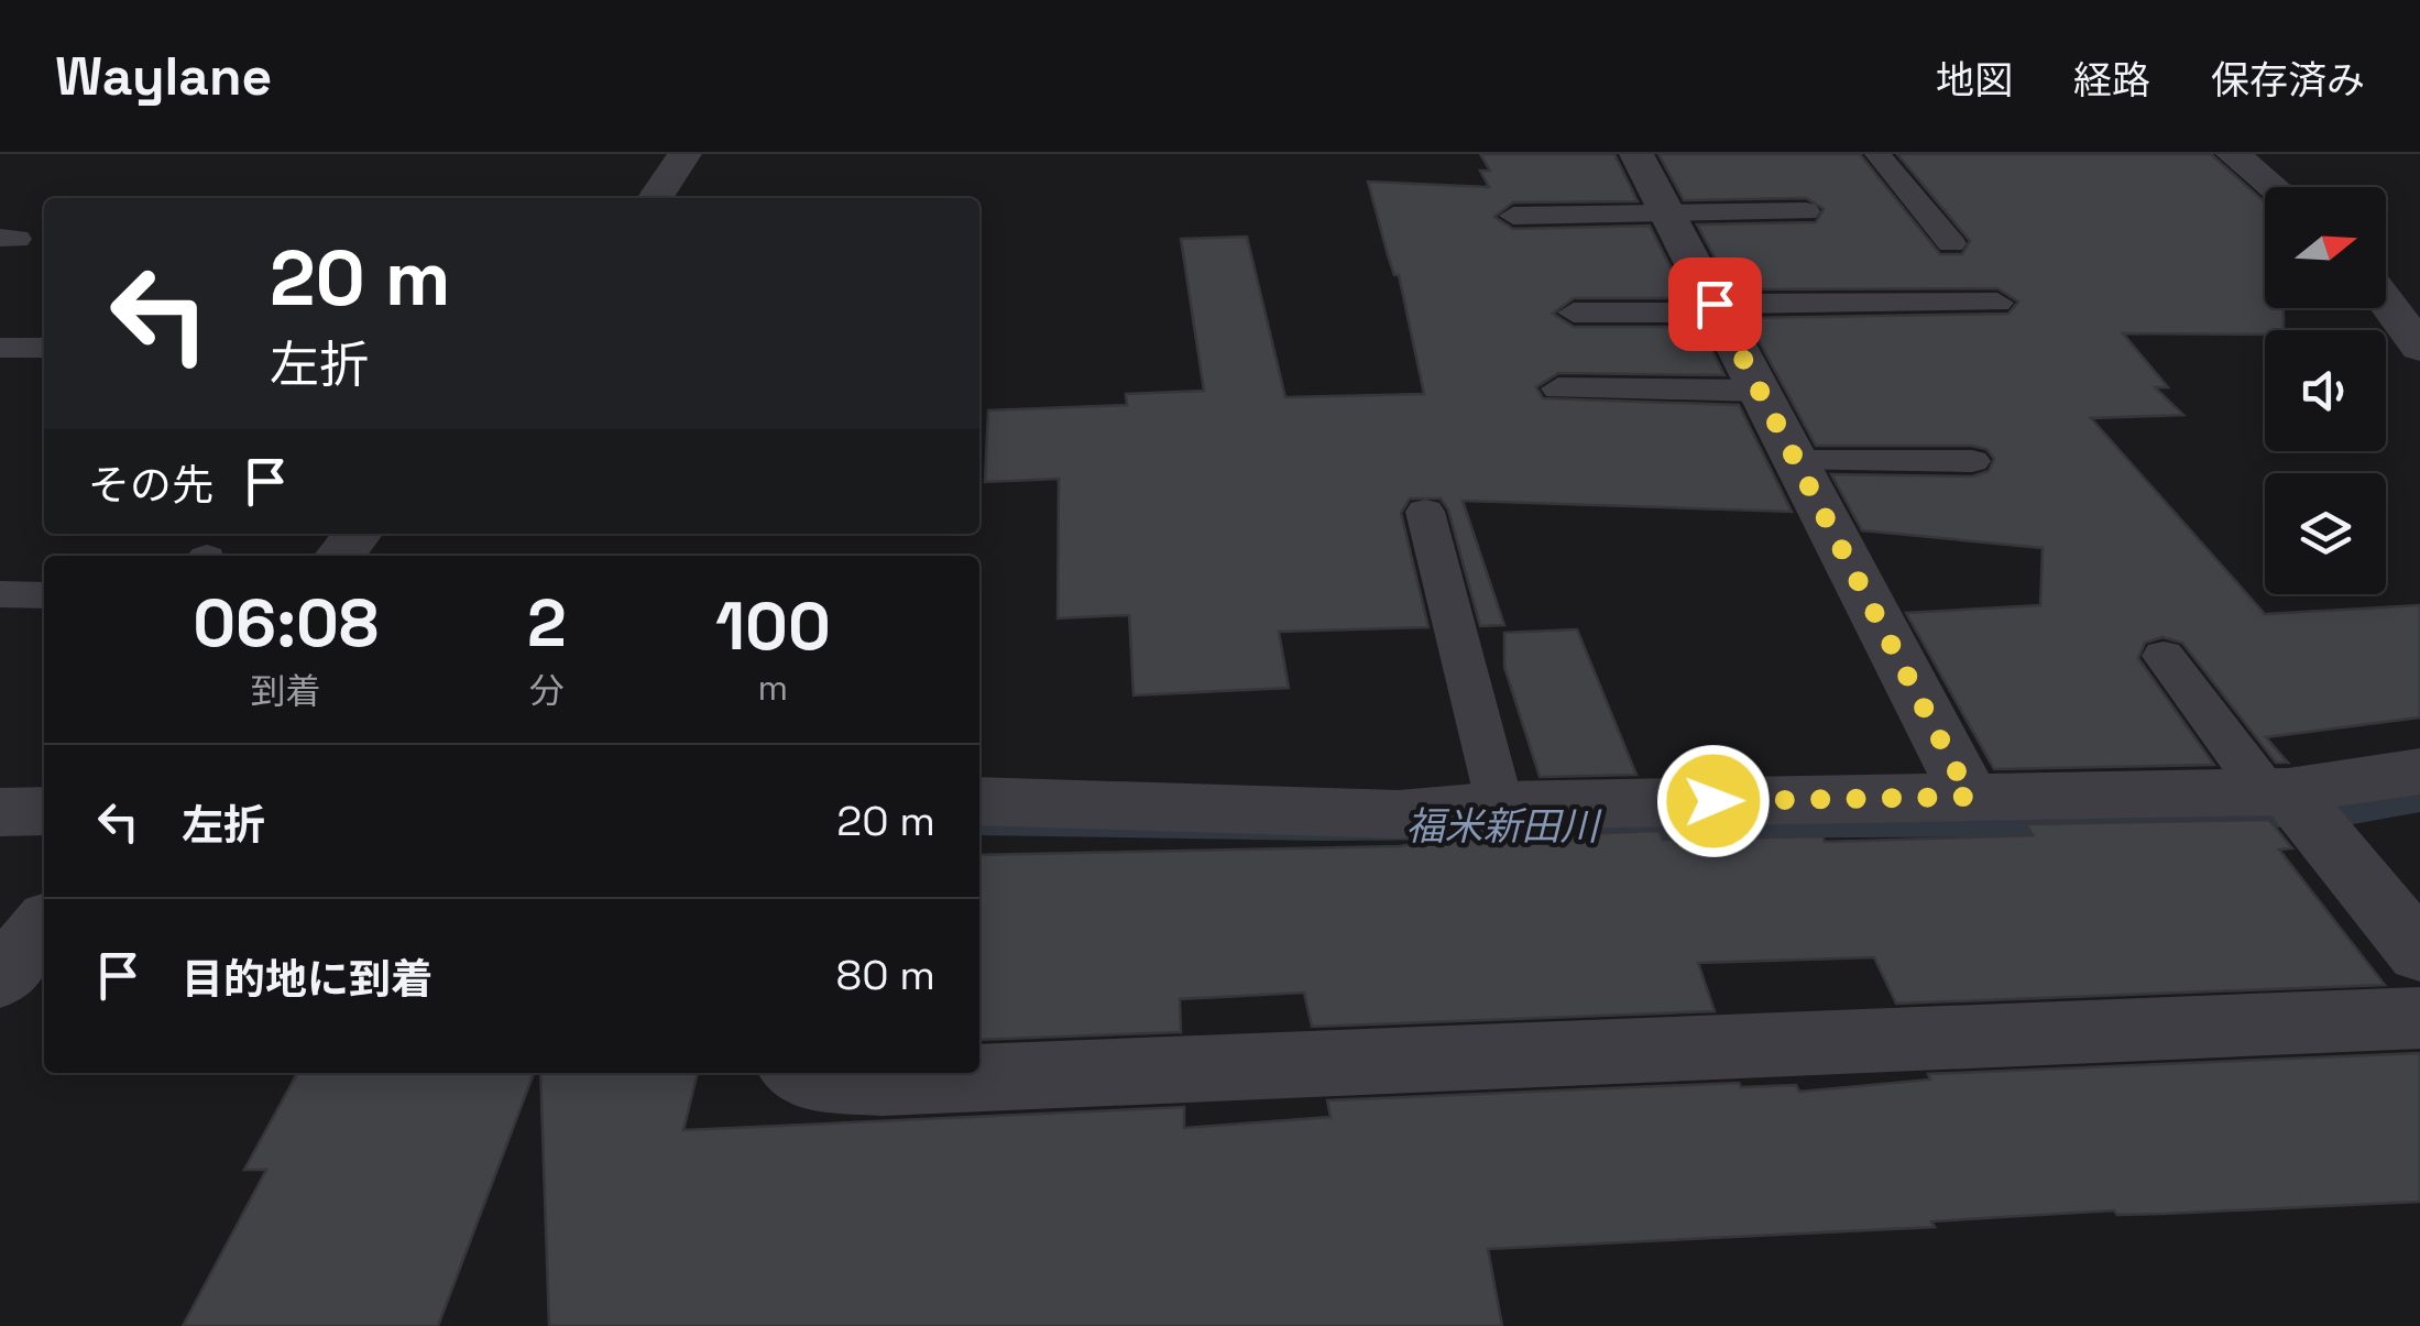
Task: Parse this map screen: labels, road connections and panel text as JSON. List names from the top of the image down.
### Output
{
  "water": ["福米新田川"],
  "north": "right",
  "page": {
    "header": "Waylane",
    "nav": ["地図", "経路", "保存済み"],
    "turn": ["20 m", "左折"],
    "then": "その先",
    "eta": [
      "06:08",
      "到着",
      "2",
      "分",
      "100",
      "m"
    ],
    "list": [
      {
        "name": "左折",
        "value": "20 m"
      },
      {
        "name": "目的地に到着",
        "value": "80 m"
      }
    ]
  }
}
